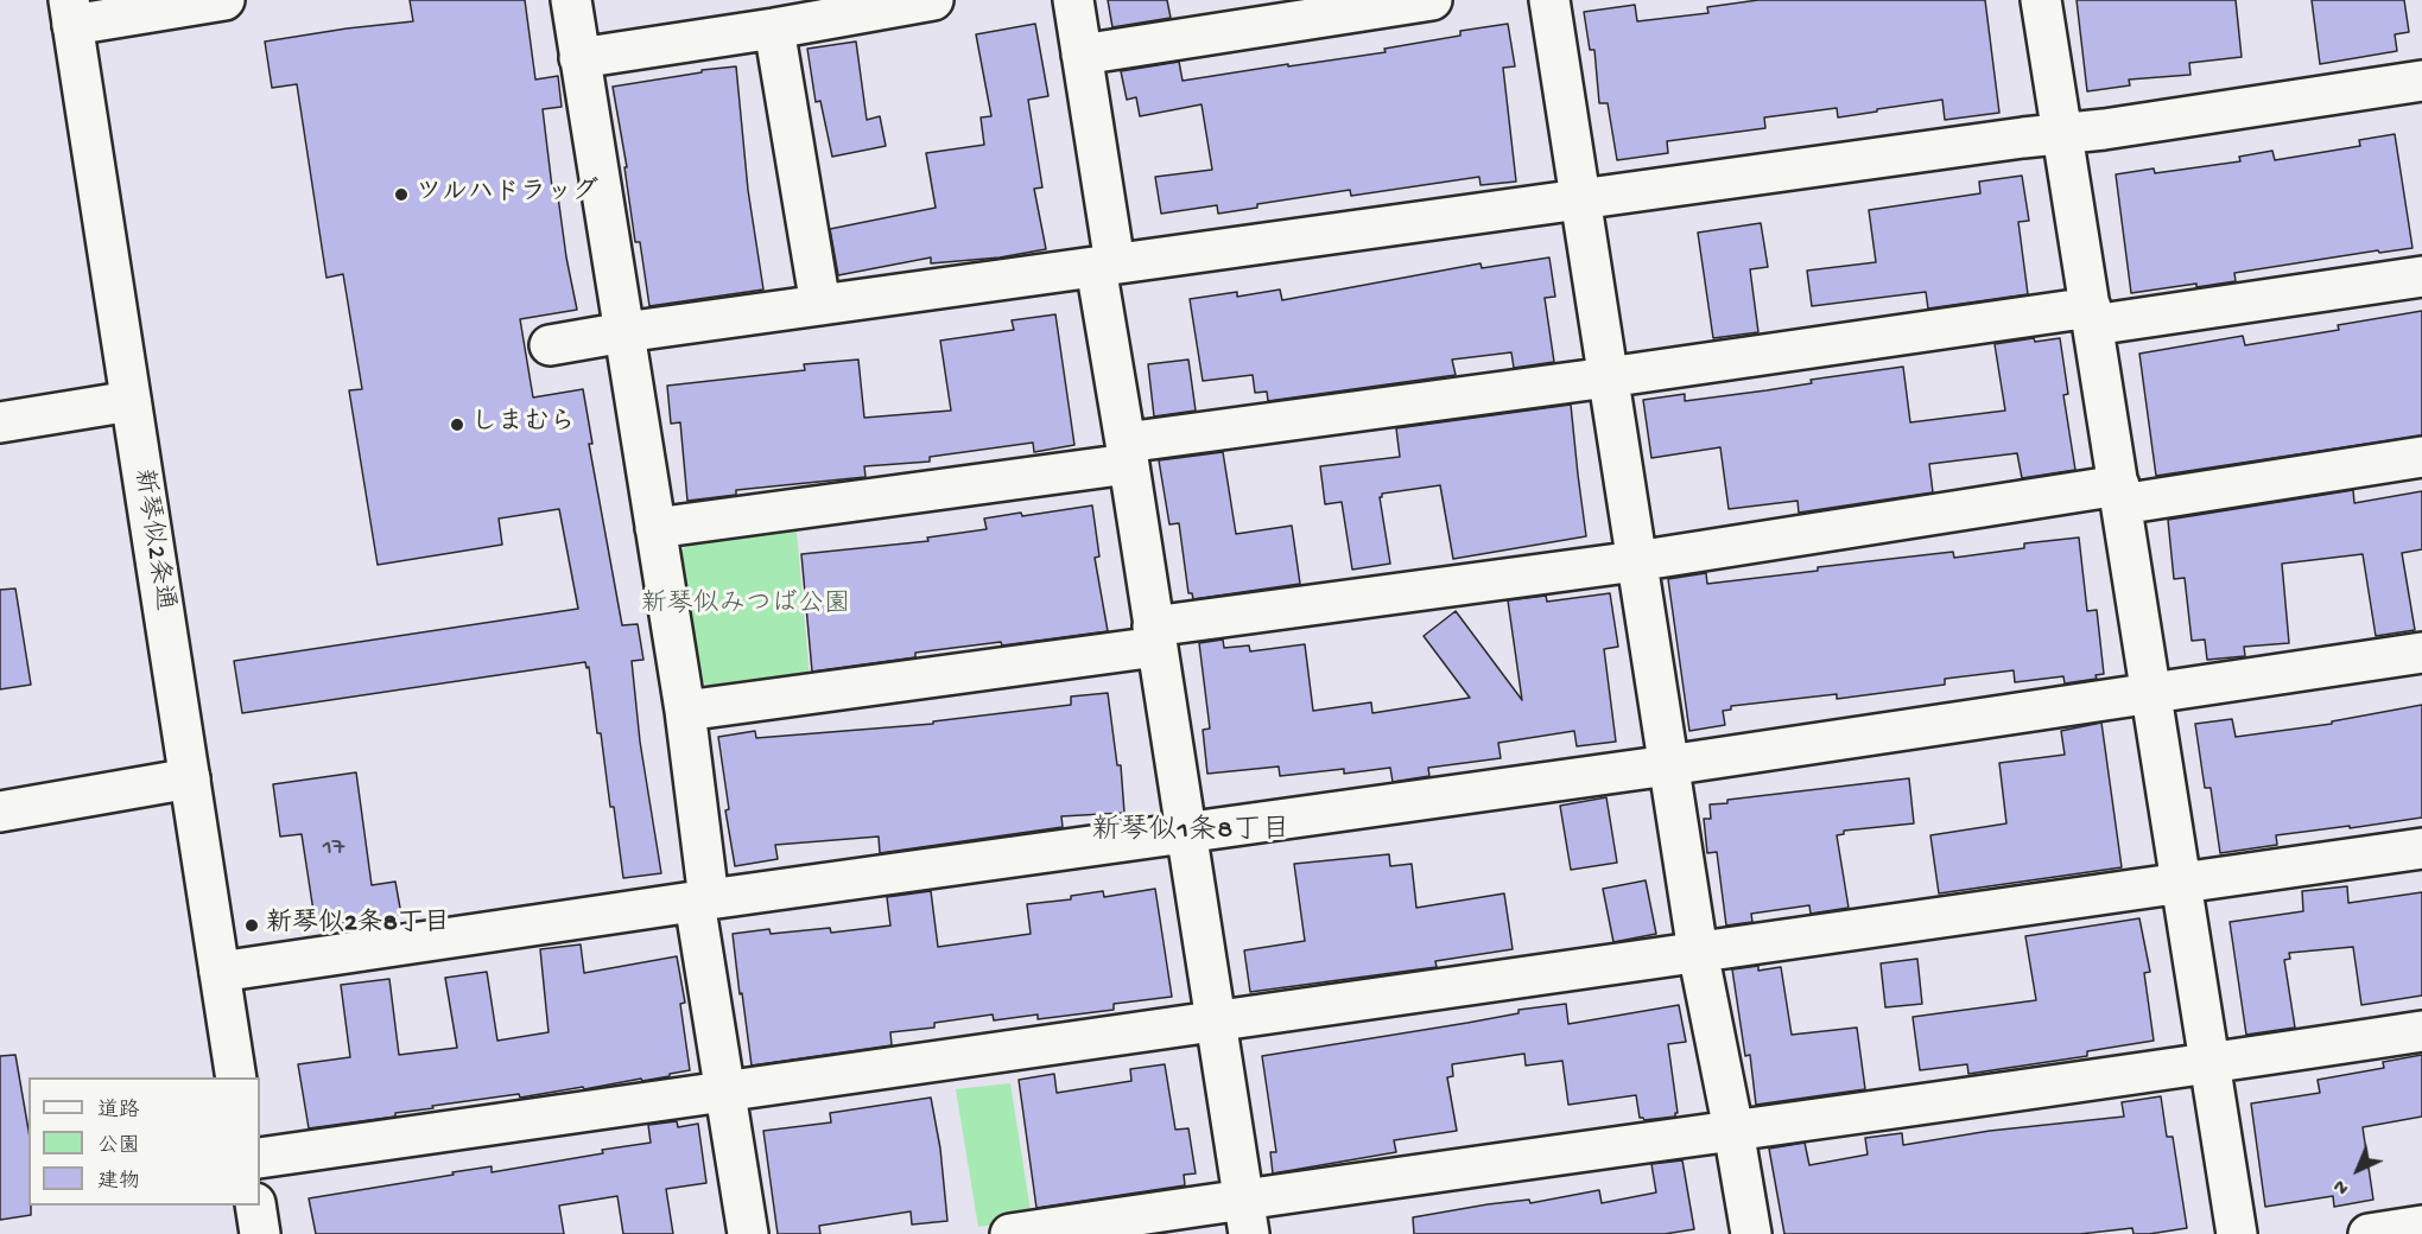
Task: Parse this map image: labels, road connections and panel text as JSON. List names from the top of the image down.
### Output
{
  "streets": {
    "street": ["新琴似2条通"]
  },
  "districts": ["新琴似1条8丁目"],
  "parks": ["新琴似みつば公園"],
  "places": ["ツルハドラッグ", "しまむら", "新琴似2条8丁目"],
  "house_numbers": ["17"],
  "legend": ["道路", "公園", "建物"],
  "north": "bottom left"
}
